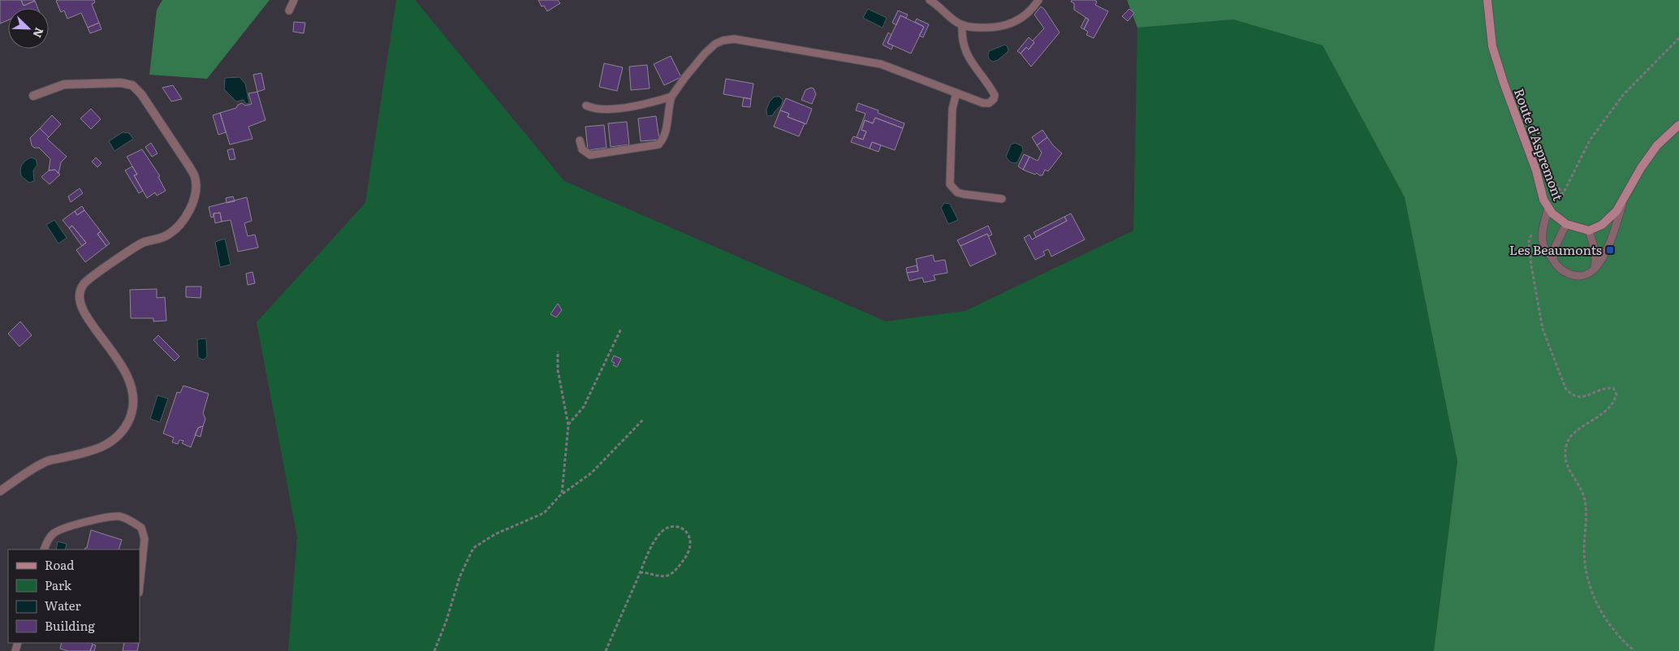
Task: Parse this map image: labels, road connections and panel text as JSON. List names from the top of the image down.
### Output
{
  "streets": {
    "street": ["Route d'Aspremont"]
  },
  "places": {
    "transit": ["Les Beaumonts"]
  },
  "legend": [
    "Road",
    "Park",
    "Water",
    "Building"
  ],
  "north": "bottom right"
}
